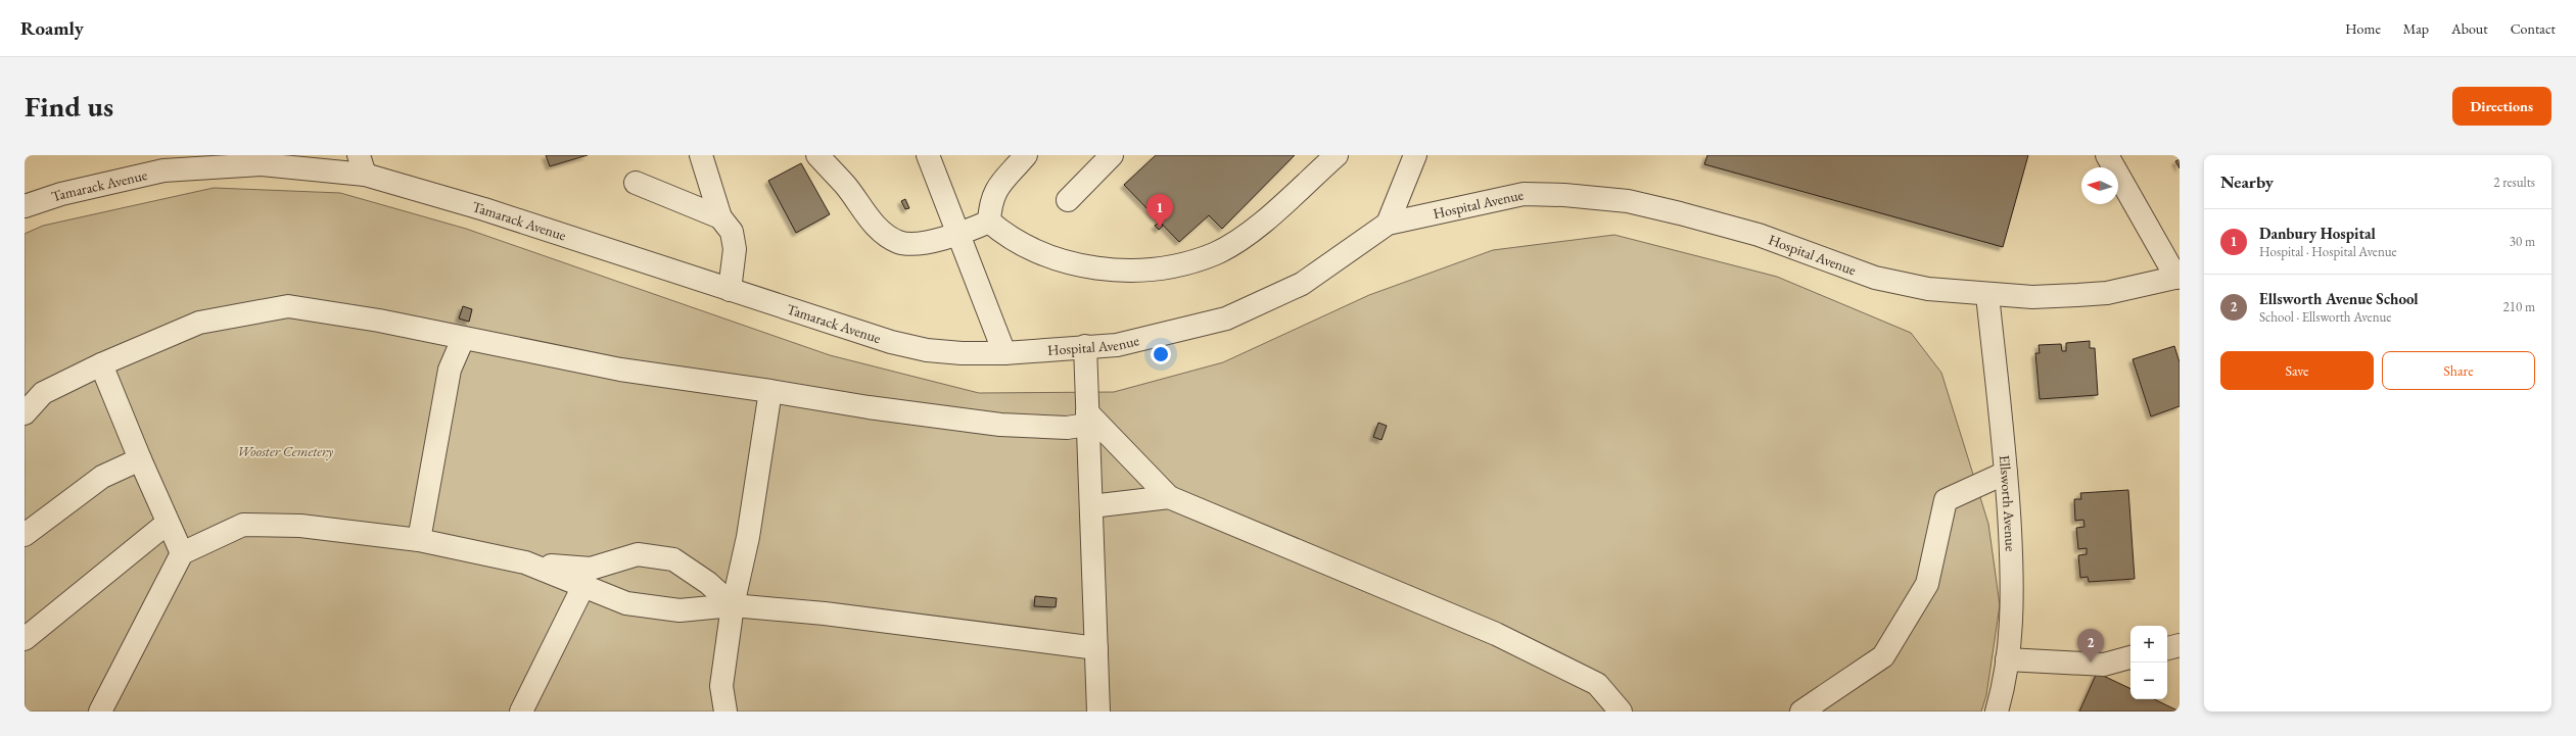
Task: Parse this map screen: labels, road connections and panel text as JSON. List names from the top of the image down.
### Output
{
  "streets": {
    "street": ["Tamarack Avenue", "Hospital Avenue", "Ellsworth Avenue"]
  },
  "crossings": [
    ["Tamarack Avenue", "Hospital Avenue"],
    ["Hospital Avenue", "Ellsworth Avenue"]
  ],
  "parks": ["Wooster Cemetery"],
  "north": "left",
  "page": {
    "header": "Roamly",
    "nav": [
      "Home",
      "Map",
      "About",
      "Contact"
    ],
    "buttons": [
      "Directions",
      ["Save", "Share"]
    ],
    "title": "Find us",
    "heading": ["Nearby", "2 results"],
    "pins": ["1", "2"],
    "list": [
      {
        "mark": "1",
        "name": "Danbury Hospital",
        "note": "Hospital · Hospital Avenue",
        "value": "30 m"
      },
      {
        "mark": "2",
        "name": "Ellsworth Avenue School",
        "note": "School · Ellsworth Avenue",
        "value": "210 m"
      }
    ],
    "map_buttons": ["+", "−"]
  }
}
